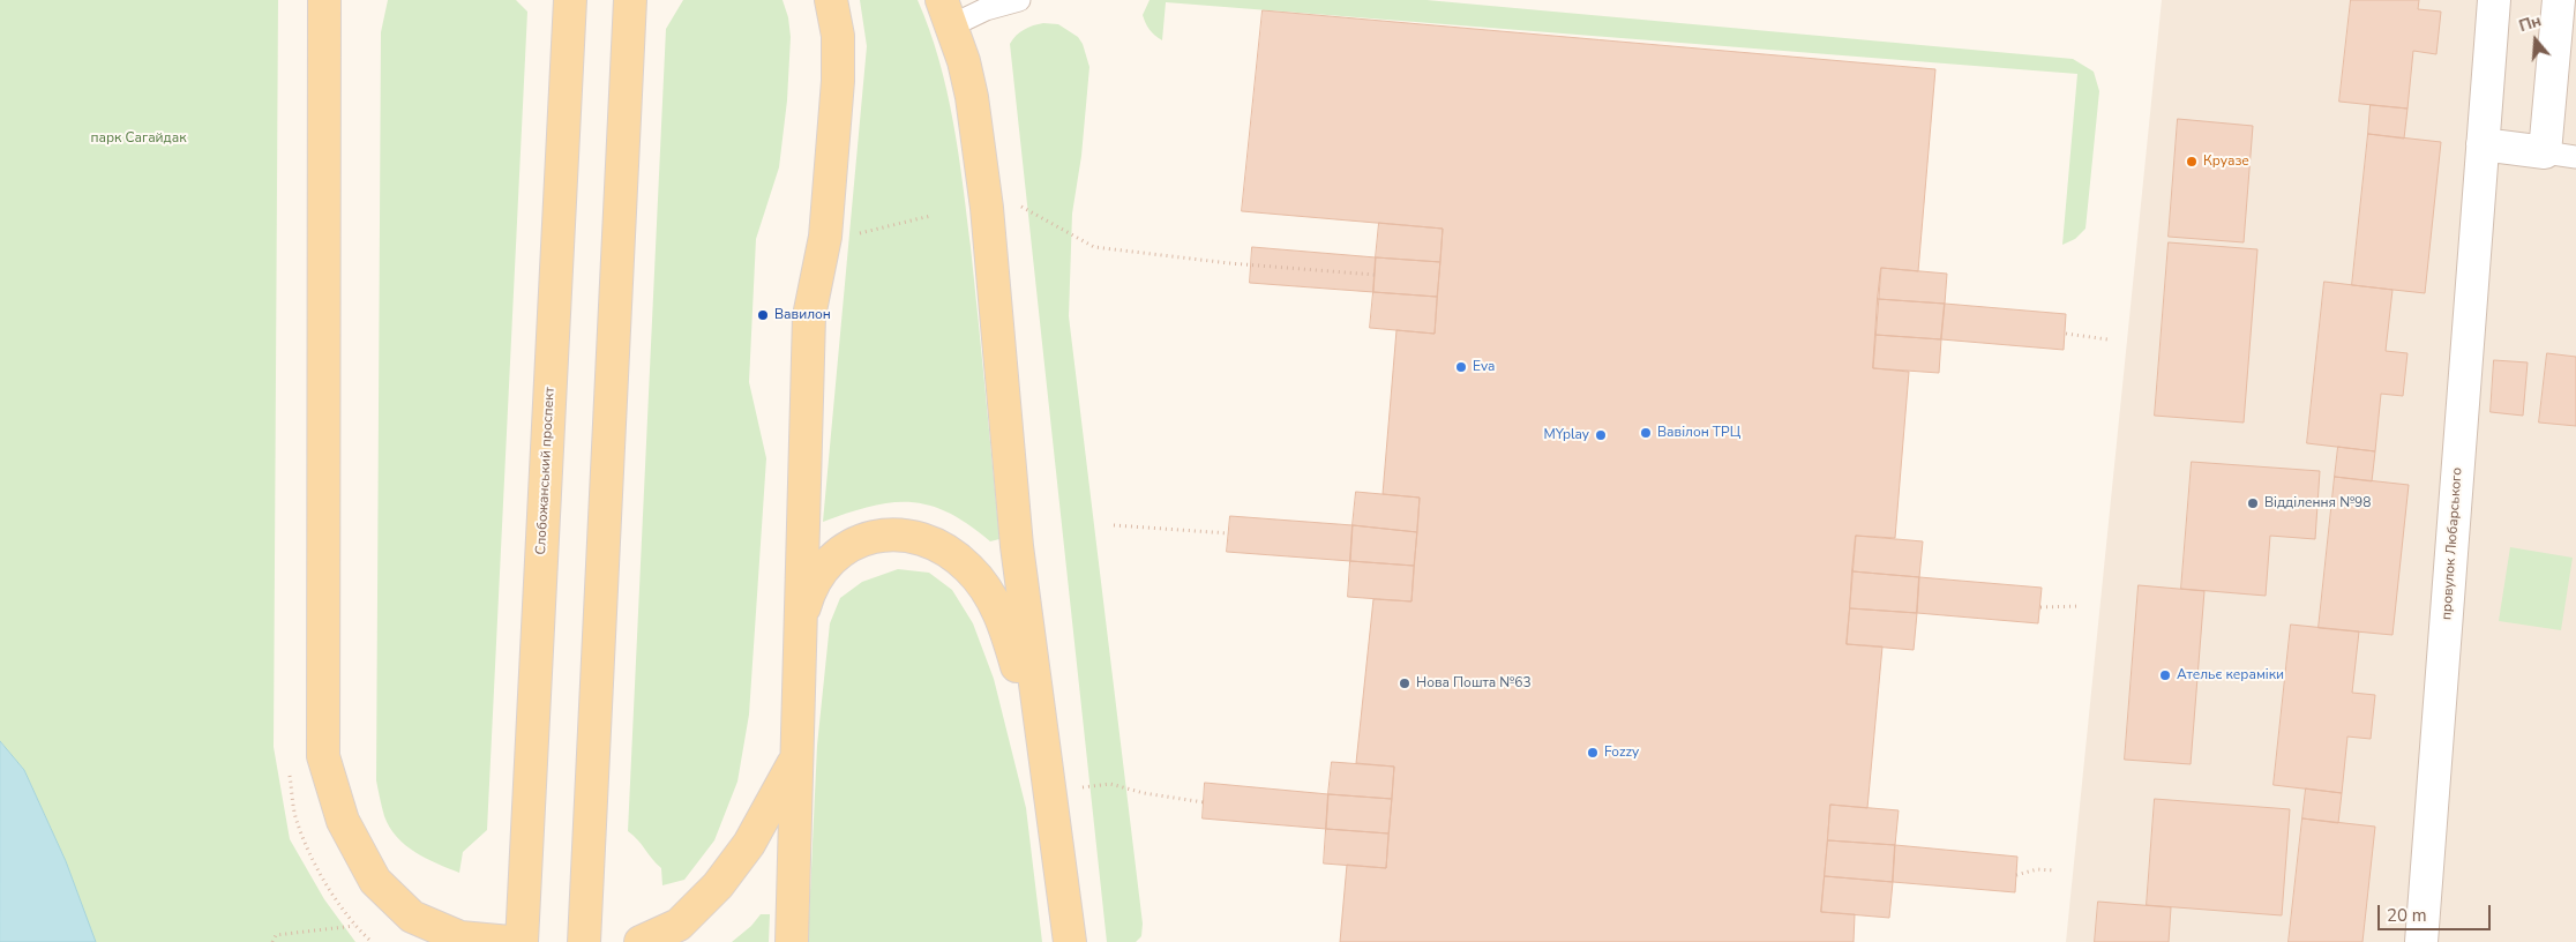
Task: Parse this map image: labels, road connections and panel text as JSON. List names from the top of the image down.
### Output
{
  "streets": {
    "main road": ["Слобожанський проспект"],
    "street": ["провулок Любарського"]
  },
  "parks": ["парк Сагайдак"],
  "places": [
    "Круазе",
    "Вавилон",
    "Eva",
    "Вавілон ТРЦ",
    "MYplay",
    "Відділення №98",
    "Ательє кераміки",
    "Нова Пошта №63",
    "Fozzy"
  ],
  "scale_bar": "20 m",
  "north": "top"
}
